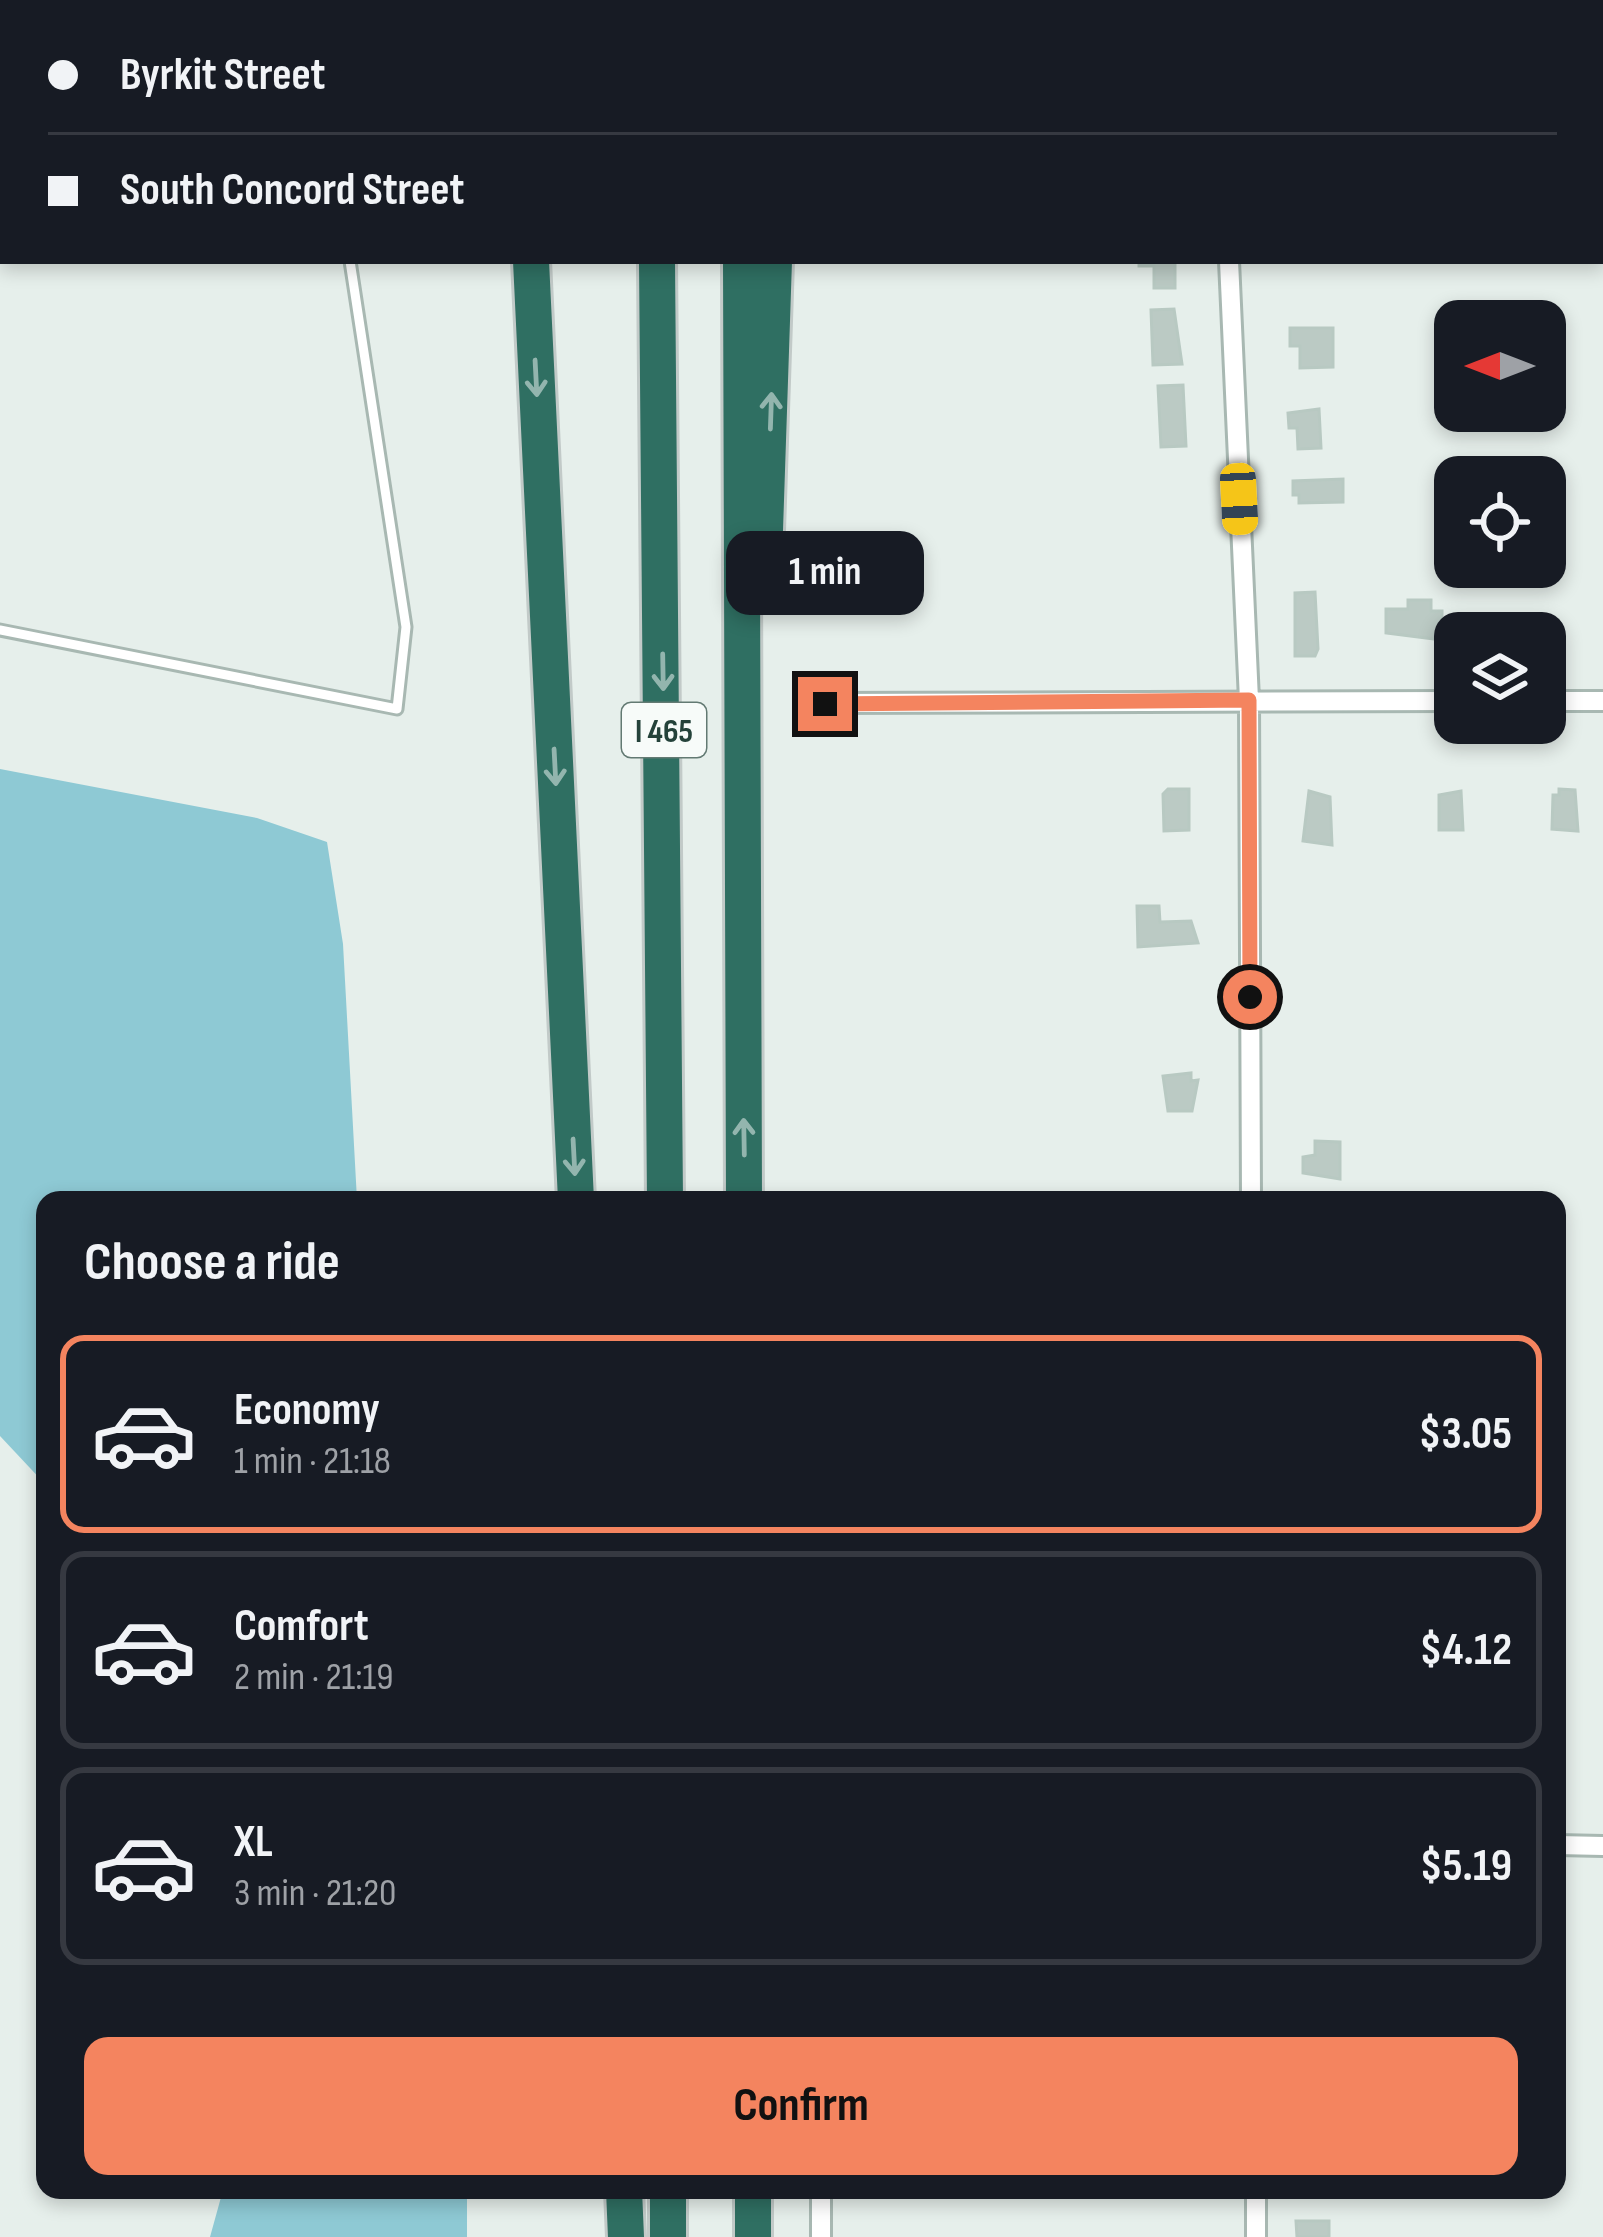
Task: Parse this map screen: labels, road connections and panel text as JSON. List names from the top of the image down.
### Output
{
  "streets": {
    "highway": ["I 465"]
  },
  "north": "left",
  "page": {
    "banner": ["Byrkit Street", "South Concord Street"],
    "bubble": "1 min",
    "heading": "Choose a ride",
    "list": [
      {
        "name": "Economy",
        "note": "1 min · 21:18",
        "value": "$3.05"
      },
      {
        "name": "Comfort",
        "note": "2 min · 21:19",
        "value": "$4.12"
      },
      {
        "name": "XL",
        "note": "3 min · 21:20",
        "value": "$5.19"
      }
    ],
    "buttons": "Confirm"
  }
}
